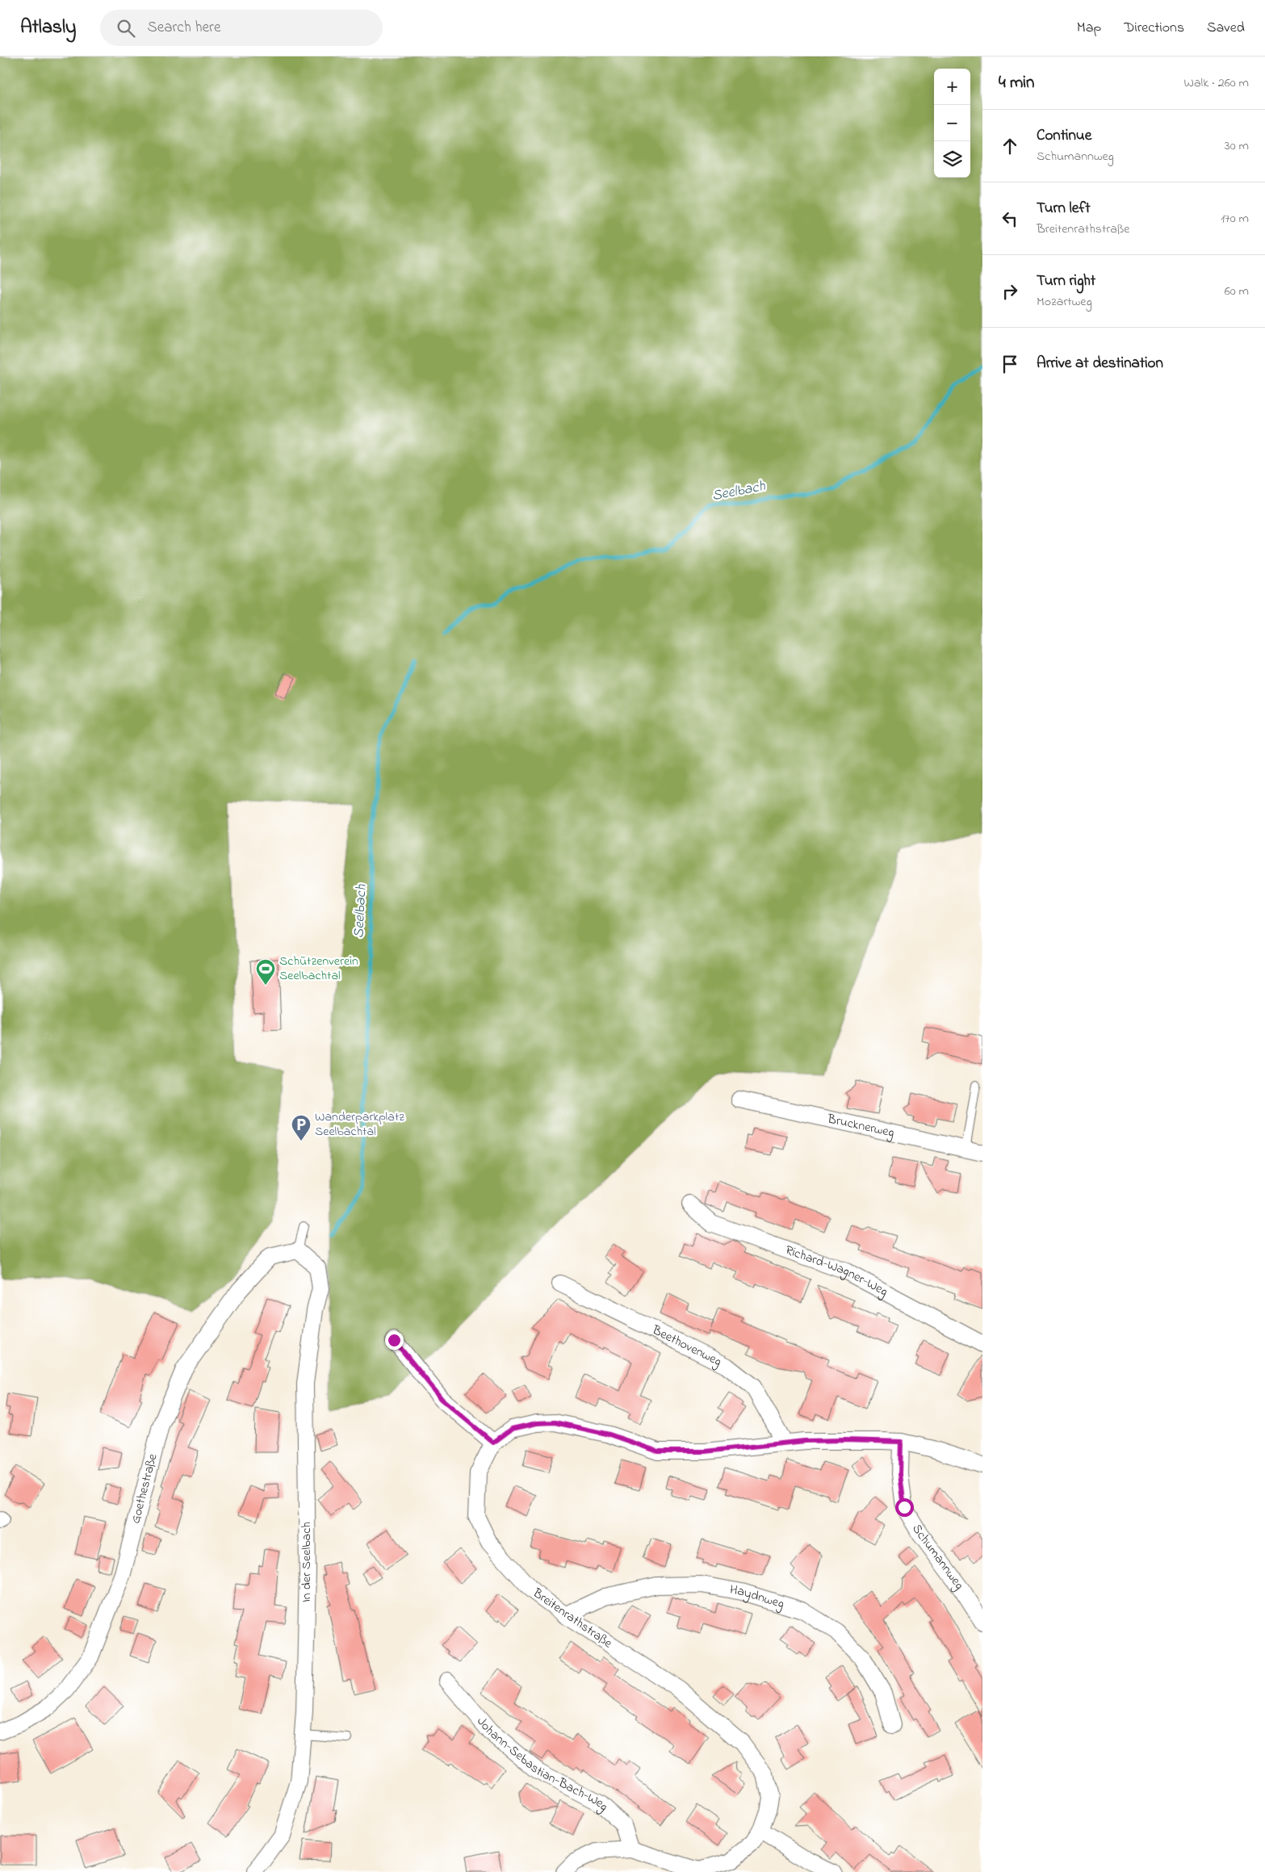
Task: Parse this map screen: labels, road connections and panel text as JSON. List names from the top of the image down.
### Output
{
  "streets": {
    "street": [
      "Brucknerweg",
      "Richard-Wagner-Weg",
      "Beethovenweg",
      "Goethestraße",
      "Schumannweg",
      "In der Seelbach",
      "Haydnweg",
      "Breitenrathstraße",
      "Johann-Sebastian-Bach-Weg"
    ]
  },
  "crossings": [
    ["Beethovenweg", "Breitenrathstraße"],
    ["Goethestraße", "In der Seelbach"],
    ["Schumannweg", "Breitenrathstraße"],
    ["Haydnweg", "Breitenrathstraße"],
    ["Breitenrathstraße", "Johann-Sebastian-Bach-Weg"]
  ],
  "water": ["Seelbach"],
  "places": {
    "sports": ["Schützenverein Seelbachtal"],
    "parking": ["Wanderparkplatz Seelbachtal"]
  },
  "page": {
    "header": "Atlasly",
    "search": "Search here",
    "nav": ["Map", "Directions", "Saved"],
    "heading": ["4 min", "Walk · 260 m"],
    "map_buttons": ["+", "−"],
    "list": [
      ["Continue", "Schumannweg", "30 m"],
      ["Turn left", "Breitenrathstraße", "170 m"],
      ["Turn right", "Mozartweg", "60 m"],
      "Arrive at destination"
    ]
  }
}
